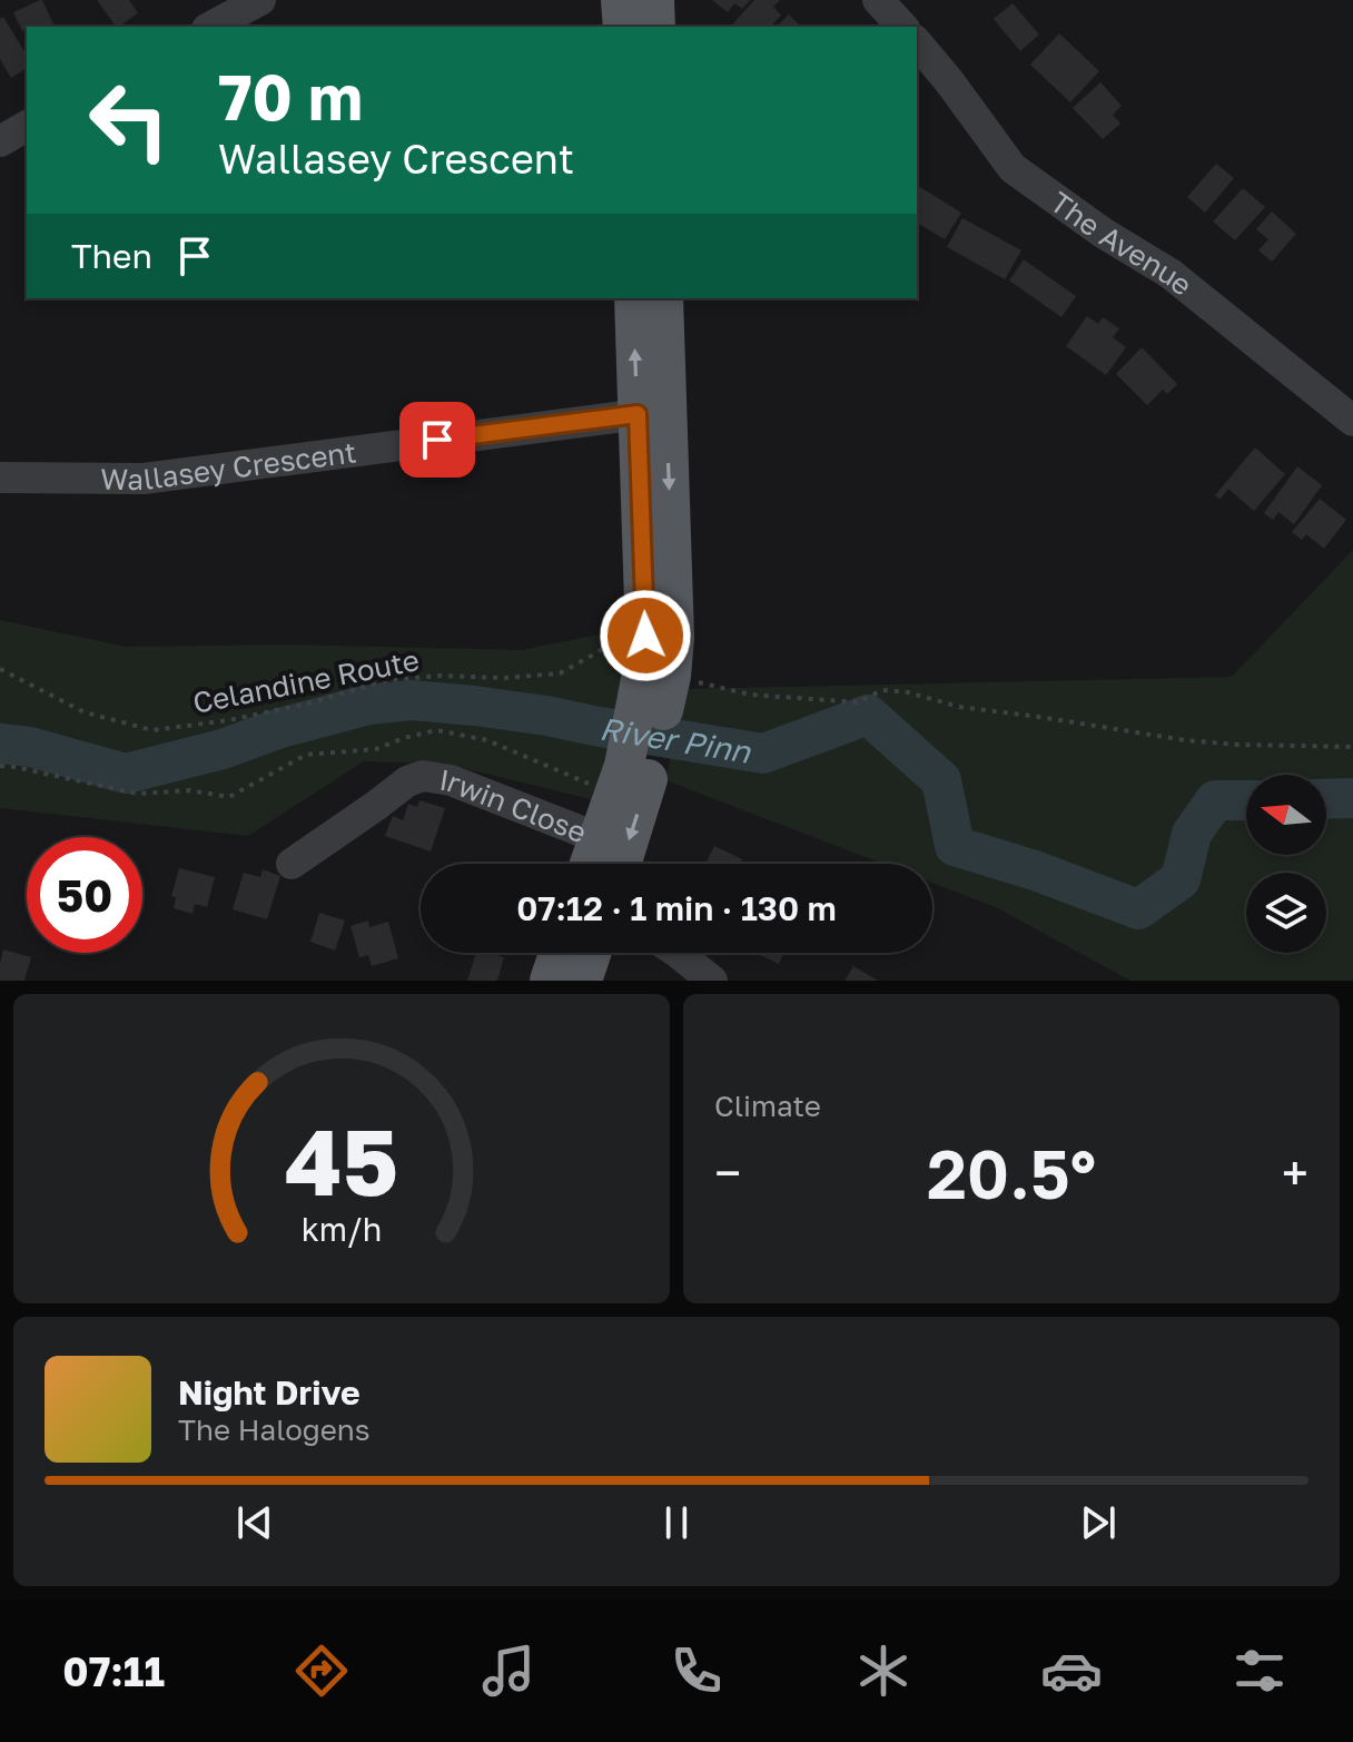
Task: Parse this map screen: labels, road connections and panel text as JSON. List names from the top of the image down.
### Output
{
  "streets": {
    "street": ["The Avenue", "Wallasey Crescent", "Irwin Close"],
    "path": ["Celandine Route"]
  },
  "water": ["River Pinn"],
  "north": "left",
  "page": {
    "turn": ["70 m", "Wallasey Crescent"],
    "then": "Then",
    "limit": "50",
    "trip": "07:12 · 1 min · 130 m",
    "tile": "Climate",
    "heat": ["−", "20.5°", "+"],
    "song": ["Night Drive", "The Halogens"],
    "tabs": "07:11",
    "gauge": ["45", "km/h"]
  }
}
